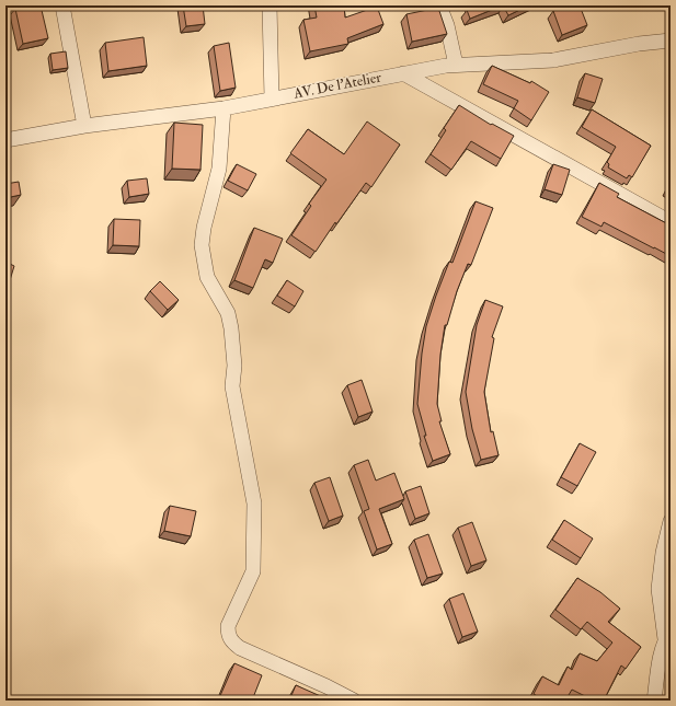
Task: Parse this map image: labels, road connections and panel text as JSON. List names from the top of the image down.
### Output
{
  "streets": {
    "street": ["AV. De l'Atelier"]
  }
}
